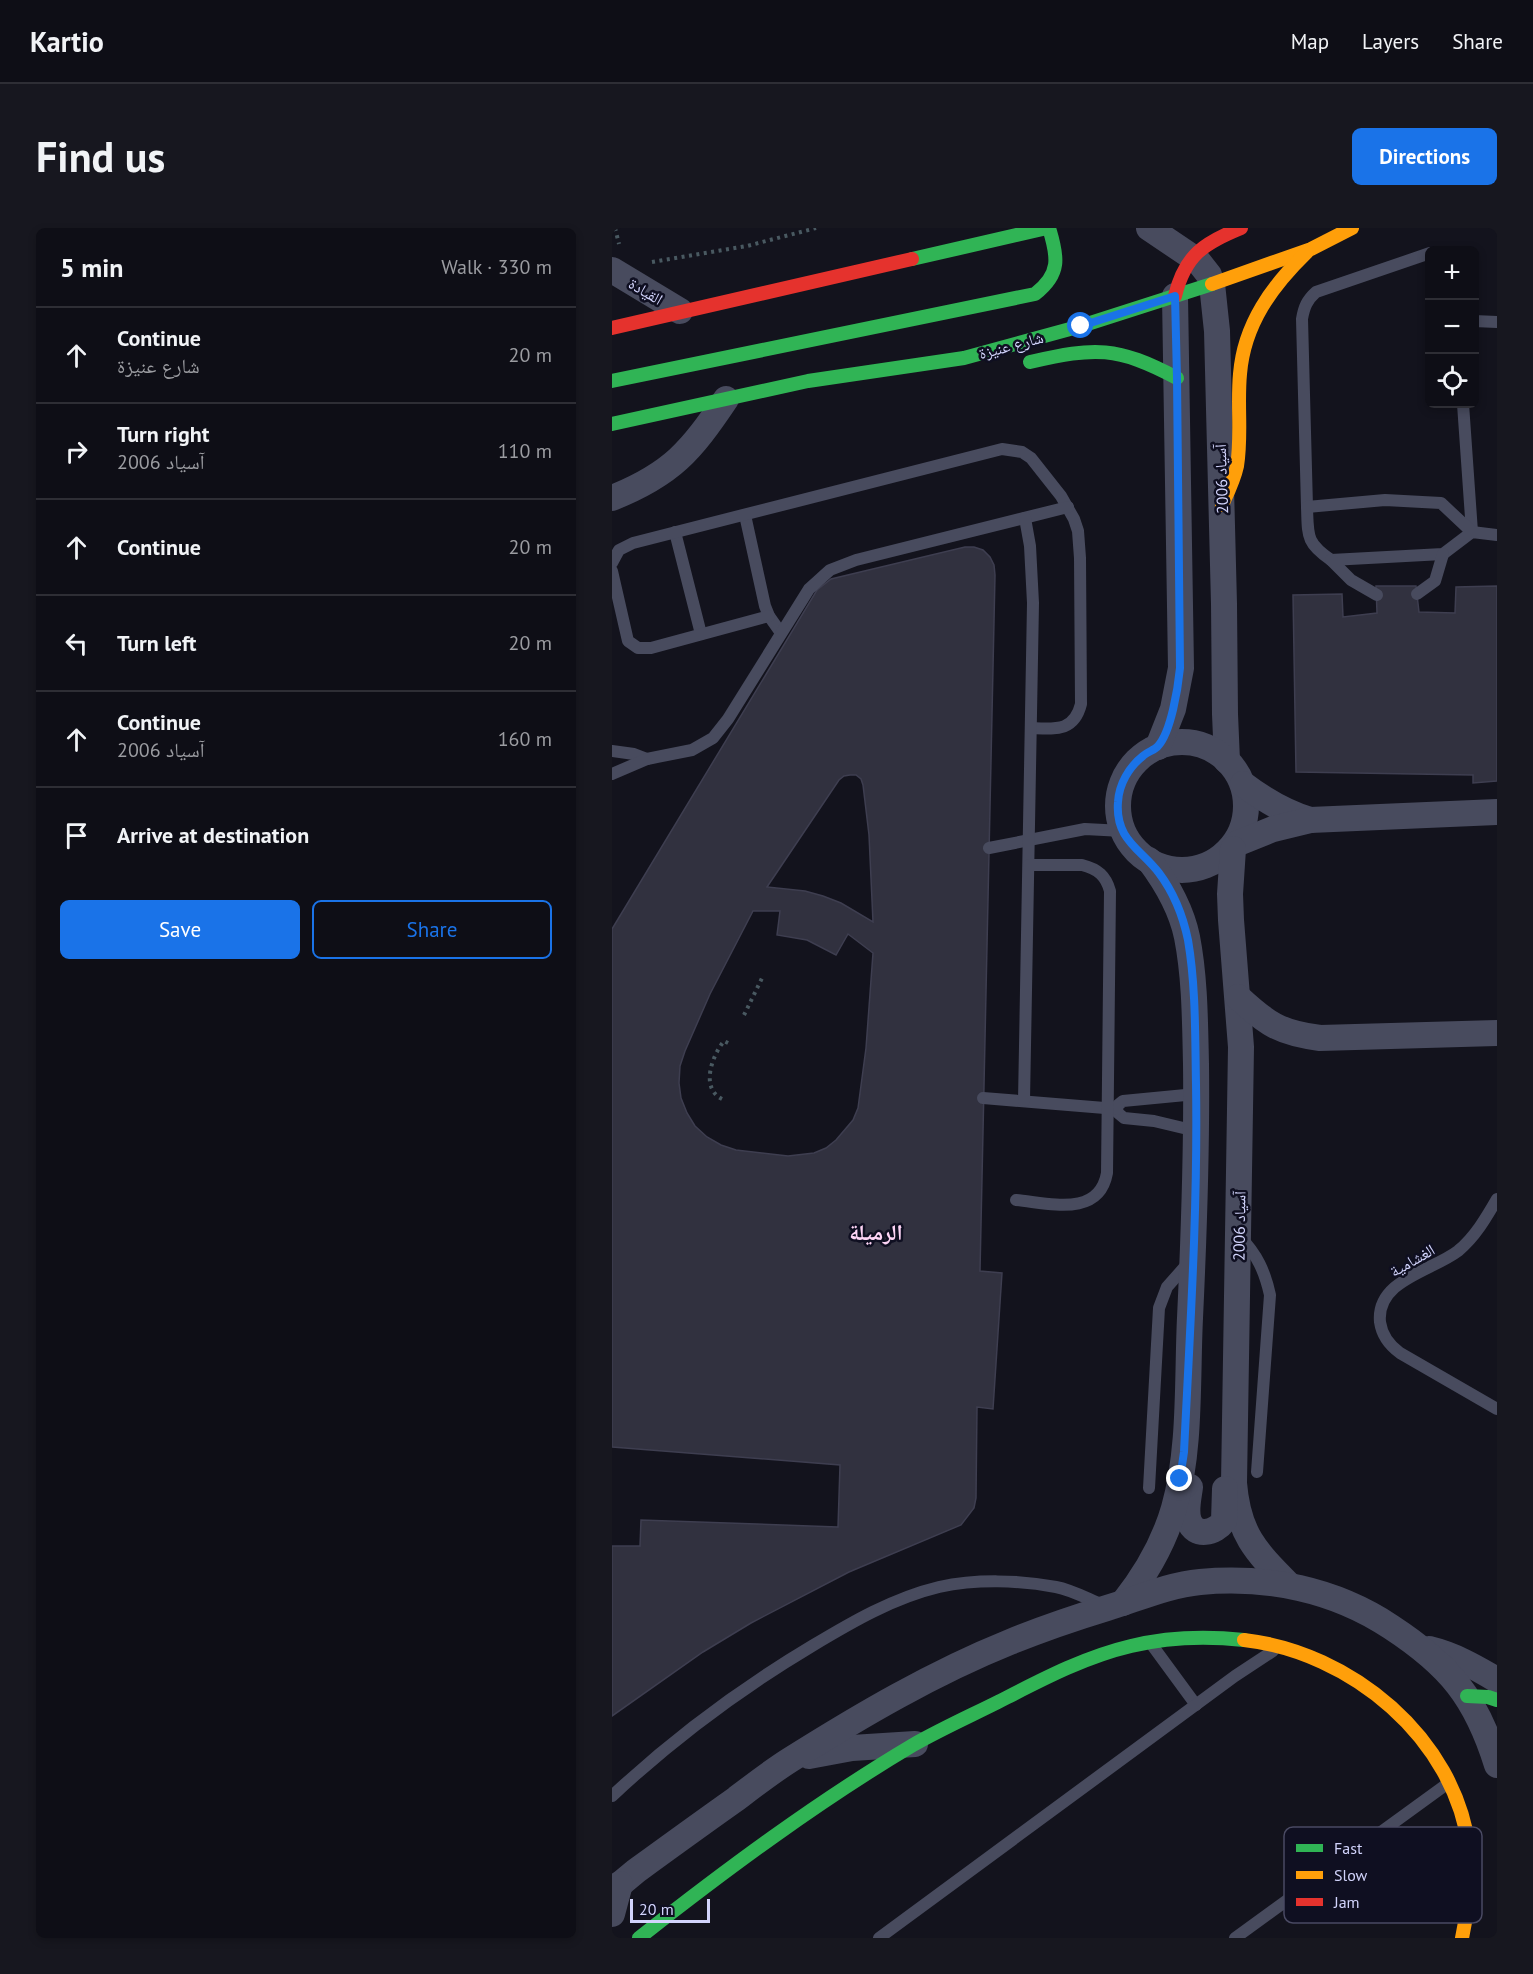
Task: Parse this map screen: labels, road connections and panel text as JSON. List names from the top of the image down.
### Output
{
  "streets": {
    "main road": ["شارع عنيزة"],
    "street": ["القيادة", "آسياد 2006"],
    "lane": ["الغشامية"]
  },
  "crossings": [
    ["شارع عنيزة", "آسياد 2006"]
  ],
  "districts": ["الرميلة"],
  "legend": ["Fast", "Slow", "Jam"],
  "scale_bar": "20 m",
  "page": {
    "header": "Kartio",
    "nav": ["Map", "Layers", "Share"],
    "buttons": [
      "Directions",
      ["Save", "Share"]
    ],
    "title": "Find us",
    "heading": ["5 min", "Walk · 330 m"],
    "map_buttons": ["+", "−"],
    "list": [
      ["Continue", "شارع عنيزة", "20 m"],
      ["Turn right", "آسياد 2006", "110 m"],
      ["Continue", "20 m"],
      ["Turn left", "20 m"],
      ["Continue", "آسياد 2006", "160 m"],
      "Arrive at destination"
    ],
    "scale": "20 m"
  }
}
